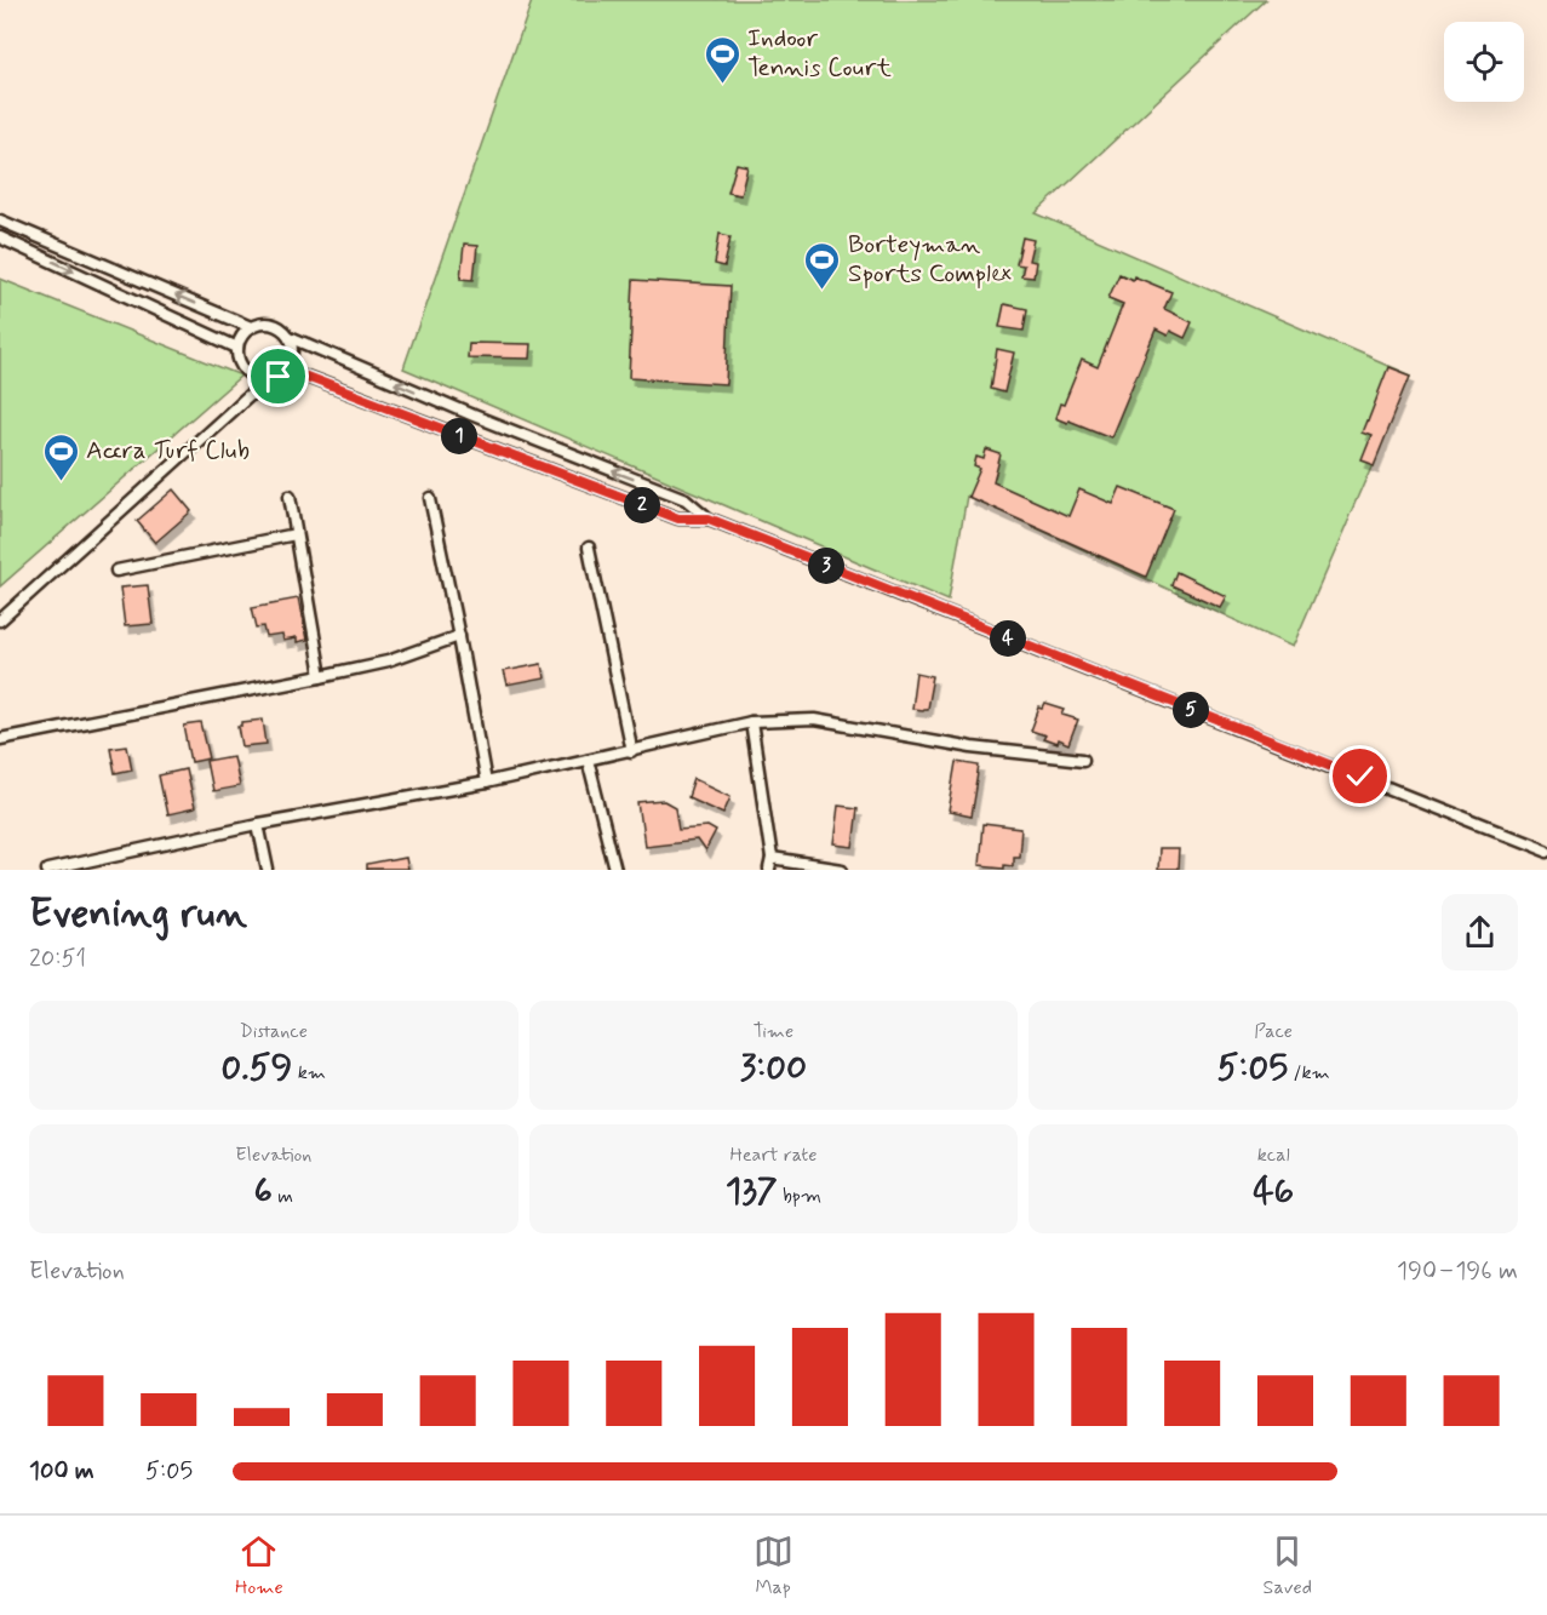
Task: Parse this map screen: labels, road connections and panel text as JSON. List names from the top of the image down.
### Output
{
  "places": {
    "sports": ["Indoor Tennis Court", "Borteyman Sports Complex", "Accra Turf Club"]
  },
  "page": {
    "pins": [
      "1",
      "2",
      "3",
      "4",
      "5"
    ],
    "heading": ["Evening run", "20:51"],
    "stats": [
      ["Distance", "0.59 km"],
      ["Time", "3:00"],
      ["Pace", "5:05 /km"],
      ["Elevation", "6 m"],
      ["Heart rate", "137 bpm"],
      ["kcal", "46"]
    ],
    "chart": ["Elevation", "190–196 m"],
    "list": [
      {
        "name": "100 m",
        "note": "5:05"
      }
    ],
    "tabs": ["Home", "Map", "Saved"]
  }
}
